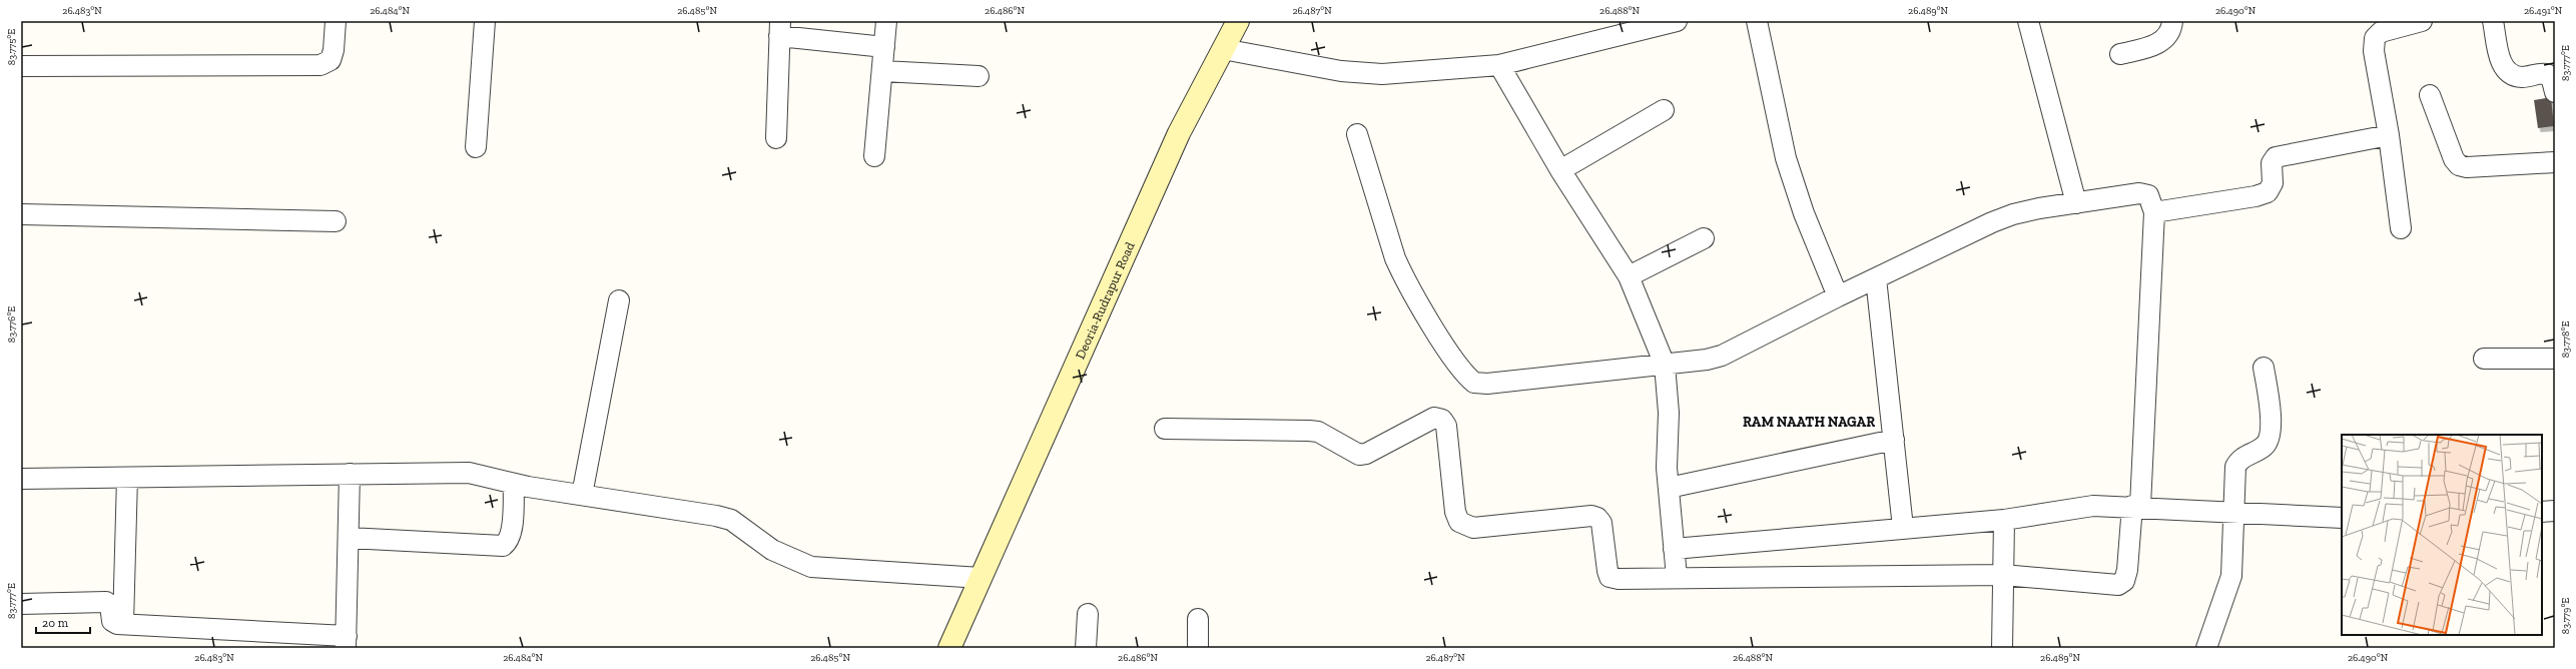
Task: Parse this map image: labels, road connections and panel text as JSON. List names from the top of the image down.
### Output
{
  "streets": {
    "main road": ["Deoria-Rudrapur Road"]
  },
  "districts": ["RAM NAATH NAGAR"],
  "scale_bar": "20 m",
  "coordinates": [
    "26.483°N",
    "26.484°N",
    "26.485°N",
    "26.486°N",
    "26.487°N",
    "26.488°N",
    "26.489°N",
    "26.490°N",
    "26.491°N",
    "83.775°E",
    "83.777°E",
    "83.776°E",
    "83.778°E",
    "83.779°E"
  ]
}
